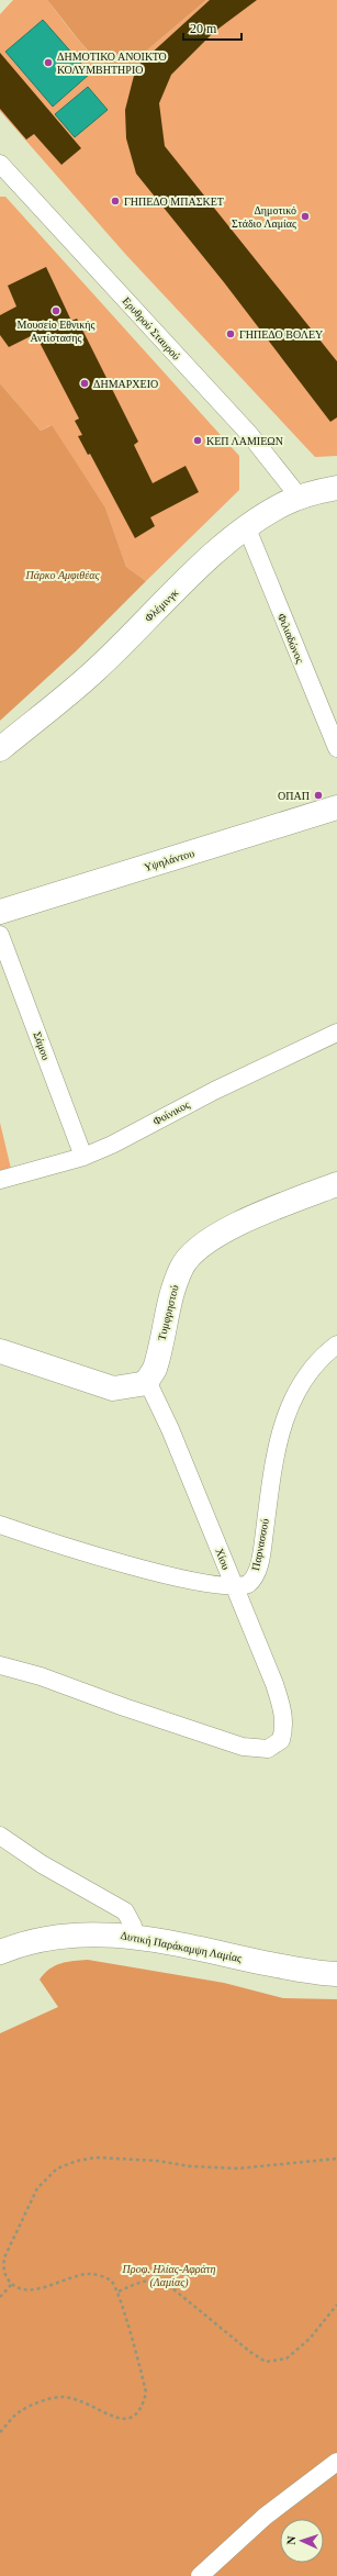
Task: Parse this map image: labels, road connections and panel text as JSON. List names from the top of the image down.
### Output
{
  "streets": {
    "main road": [
      "Φλέμινγκ",
      "Υψηλάντου",
      "Τυμφρηστού",
      "Δυτική Παράκαμψη Λαμίας"
    ],
    "street": [
      "Ερυθρού Σταυρού",
      "Φιλιαδώνος",
      "Σάμου",
      "Φοίνικος",
      "Παρνασσού",
      "Χίου"
    ]
  },
  "crossings": [
    ["Ερυθρού Σταυρού", "Φλέμινγκ"],
    ["Φλέμινγκ", "Φιλιαδώνος"],
    ["Σάμου", "Φοίνικος"],
    ["Τυμφρηστού", "Χίου"],
    ["Παρνασσού", "Χίου"]
  ],
  "parks": ["Πάρκο Αμφιθέας", "Προφ. Ηλίας-Αφράτη (Λαμίας)"],
  "places": [
    "ΔΗΜΟΤΙΚΟ ΑΝΟΙΚΤΟ ΚΟΛΥΜΒΗΤΗΡΙΟ",
    "ΓΗΠΕΔΟ ΜΠΑΣΚΕΤ",
    "Δημοτικό Στάδιο Λαμίας",
    "Μουσείο Εθνικής Αντίστασης",
    "ΓΗΠΕΔΟ ΒΟΛΕΥ",
    "ΔΗΜΑΡΧΕΙΟ",
    "ΚΕΠ ΛΑΜΙΕΩΝ",
    "ΟΠΑΠ"
  ],
  "scale_bar": "20 m",
  "north": "left"
}
